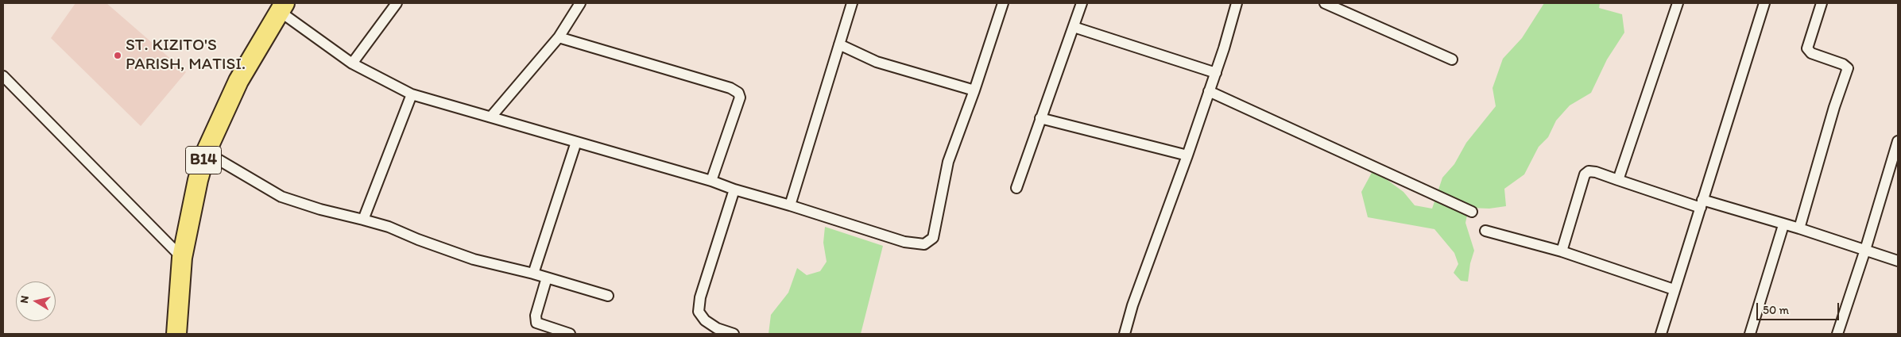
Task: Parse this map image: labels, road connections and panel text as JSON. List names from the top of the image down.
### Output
{
  "streets": {
    "highway": ["B14"]
  },
  "places": ["ST. KIZITO'S PARISH, MATISI."],
  "scale_bar": "50 m",
  "north": "left"
}
